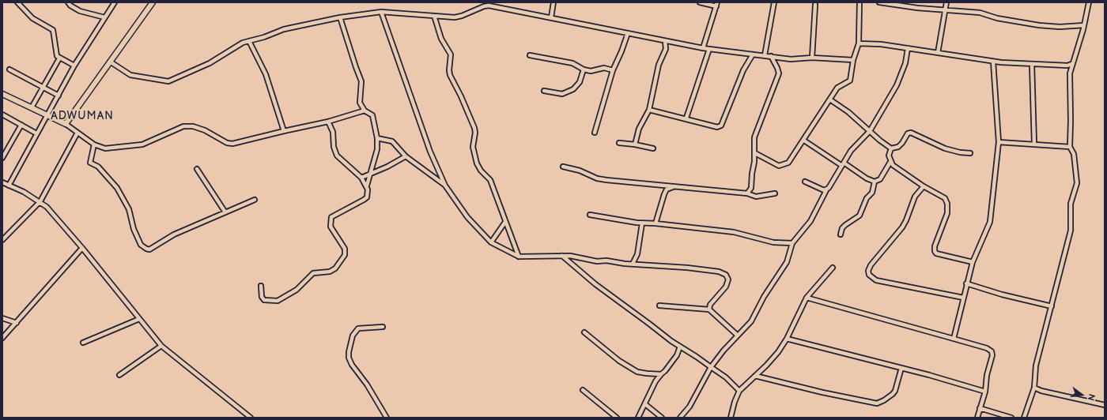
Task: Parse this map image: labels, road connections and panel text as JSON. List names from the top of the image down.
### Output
{
  "districts": ["ADWUMAN"],
  "north": "right"
}
